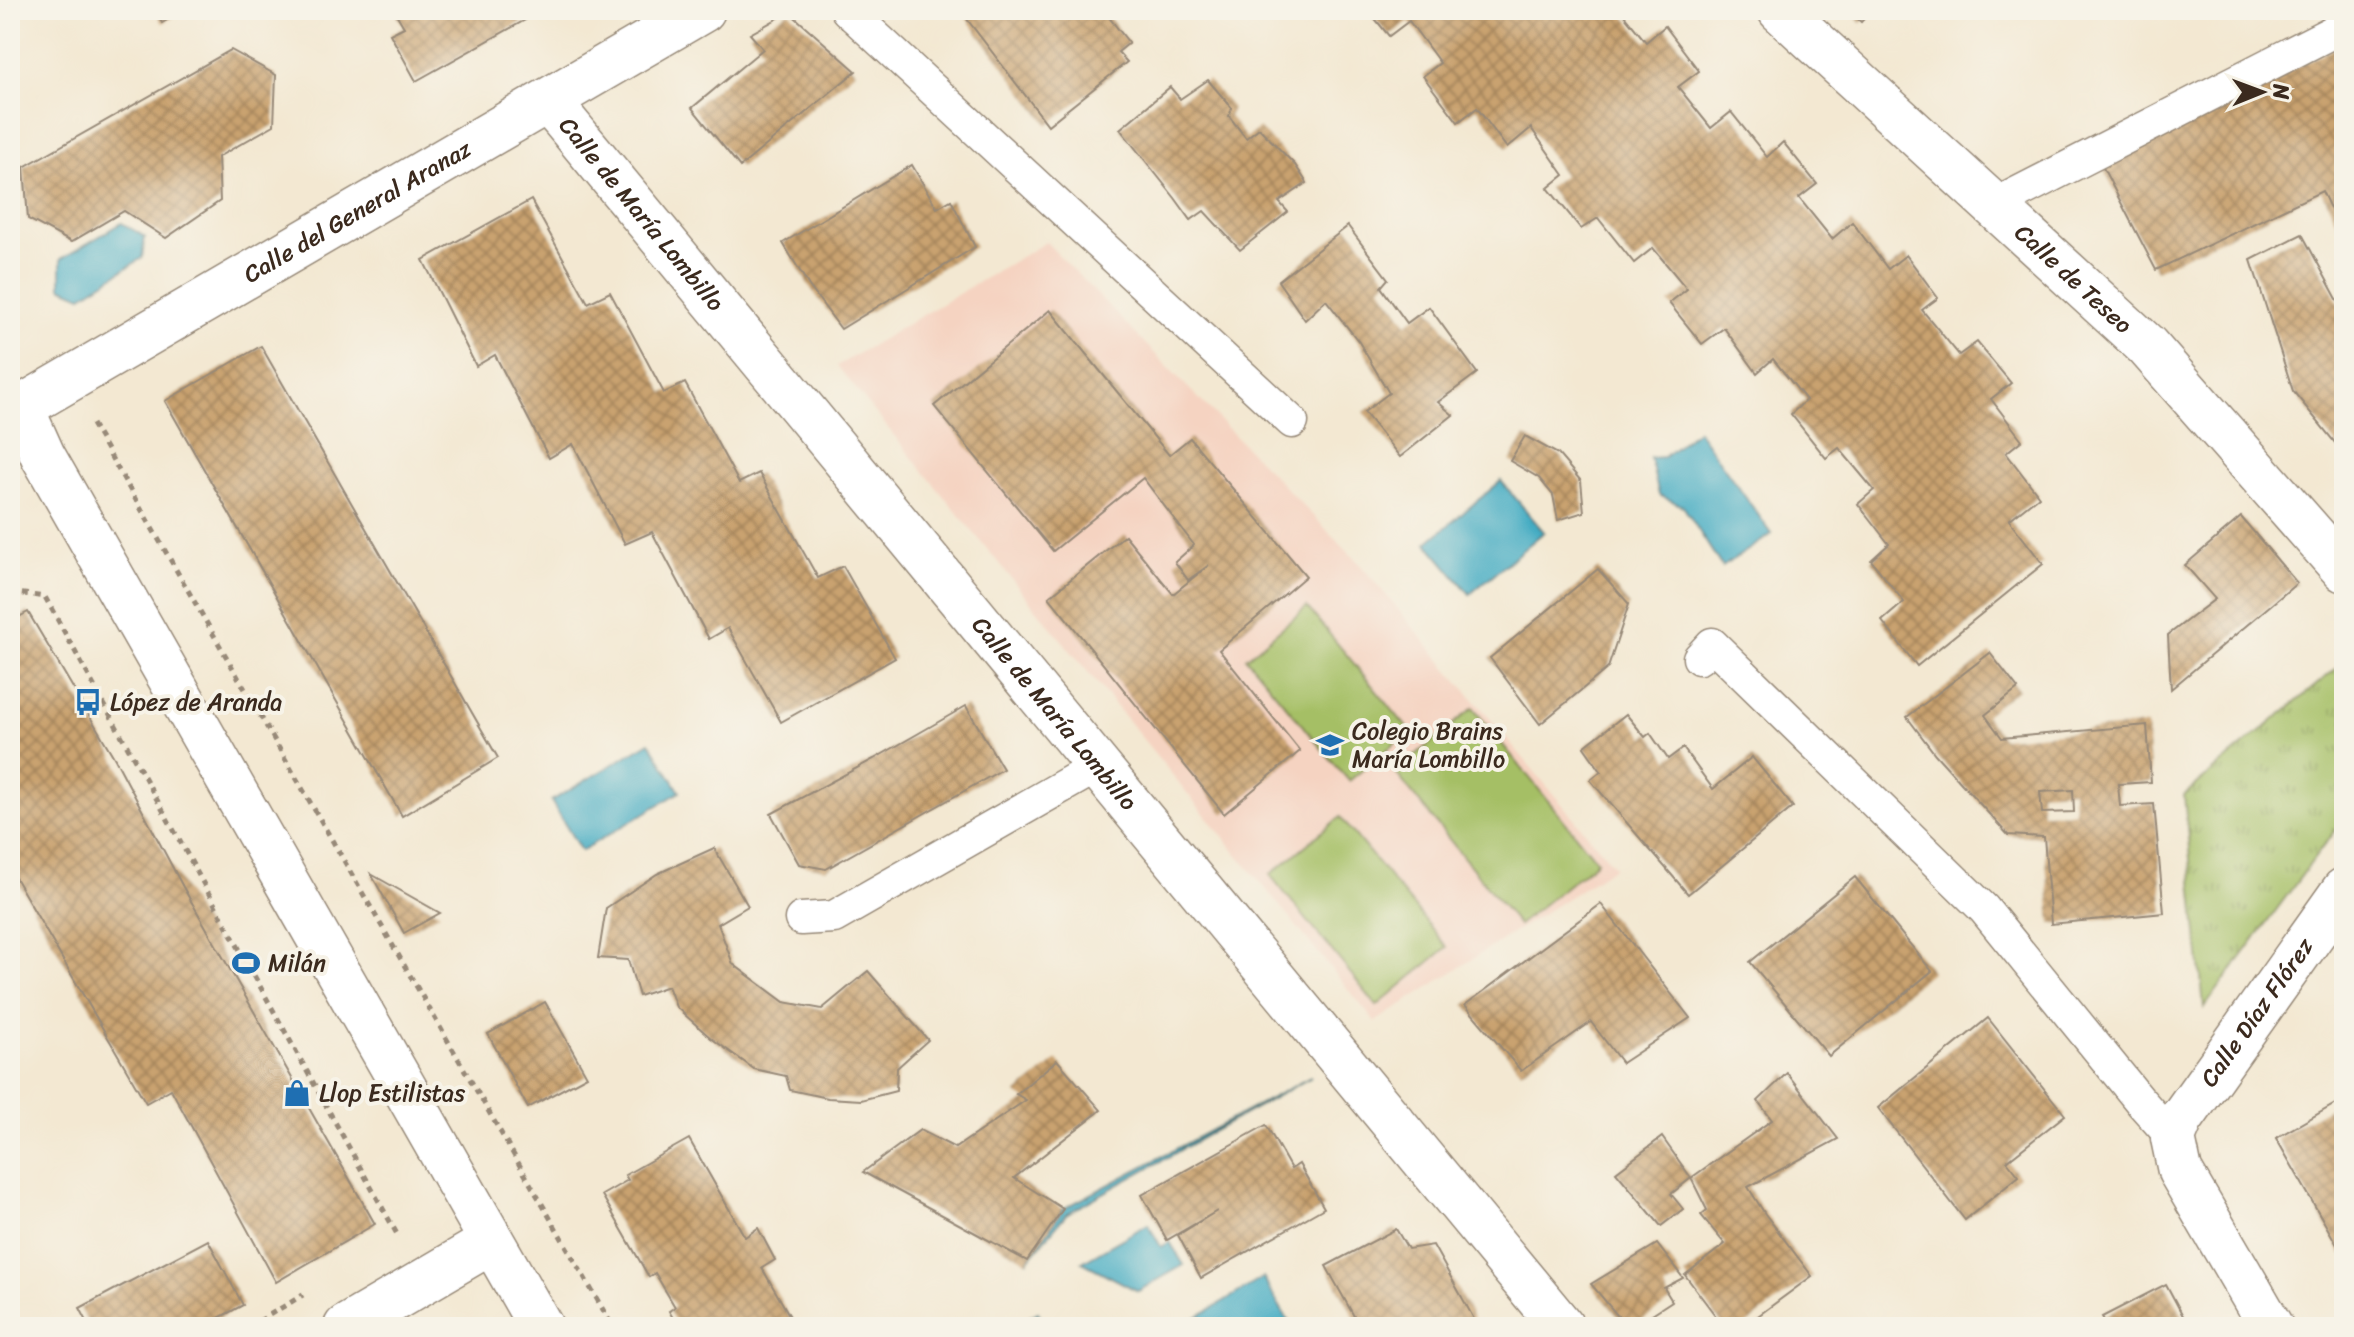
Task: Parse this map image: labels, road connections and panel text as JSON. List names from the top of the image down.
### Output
{
  "streets": {
    "street": [
      "Calle del General Aranaz",
      "Calle de María Lombillo",
      "Calle de Teseo",
      "Calle Díaz Flórez"
    ]
  },
  "crossings": [
    ["Calle del General Aranaz", "Calle de María Lombillo"]
  ],
  "places": {
    "bus stop": ["López de Aranda"],
    "school or university": ["Colegio Brains María Lombillo"],
    "sports": ["Milán"],
    "shop": ["Llop Estilistas"]
  },
  "north": "right"
}
